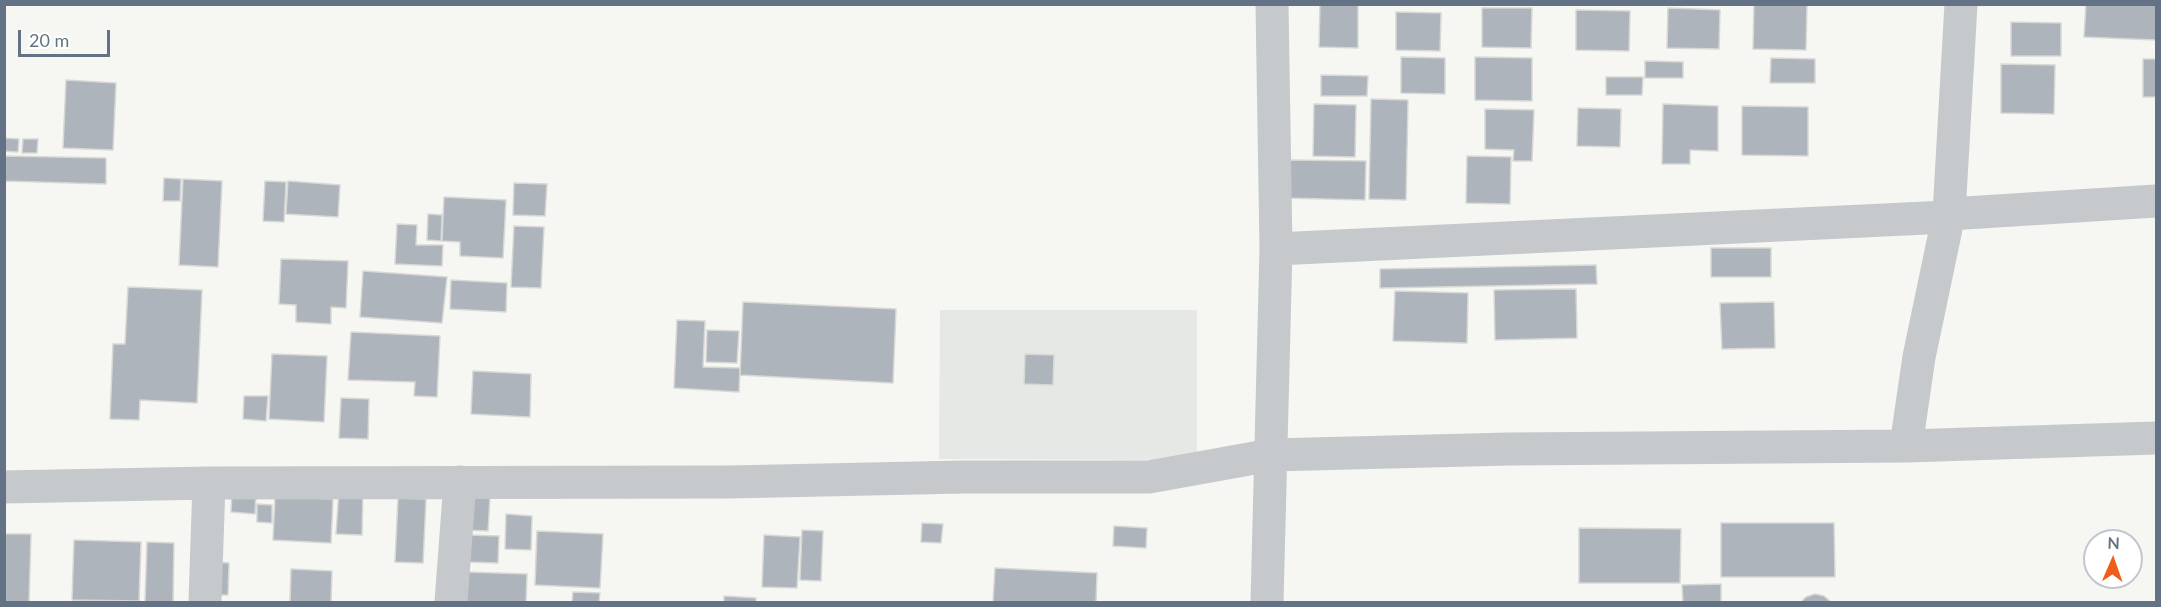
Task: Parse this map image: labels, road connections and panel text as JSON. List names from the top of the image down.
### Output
{
  "scale_bar": "20 m",
  "north": "top"
}
